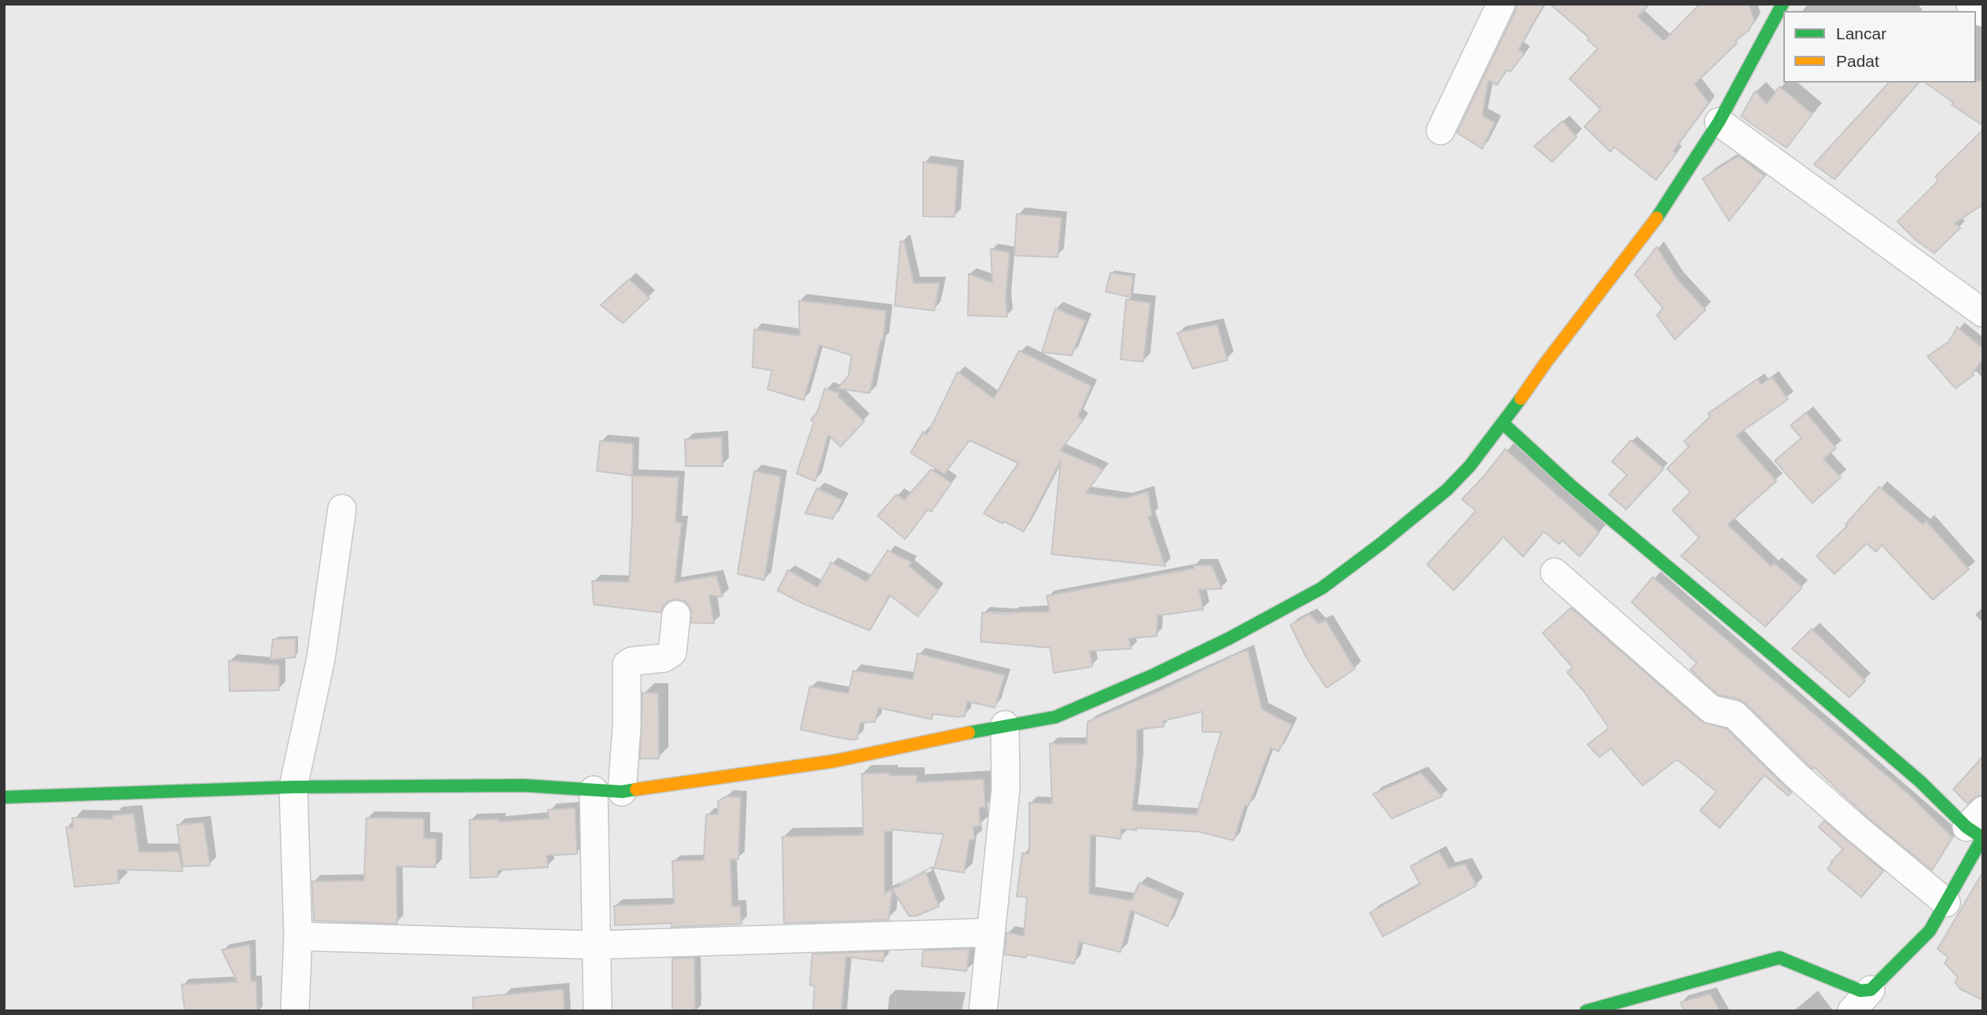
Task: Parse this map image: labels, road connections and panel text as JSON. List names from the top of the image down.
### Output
{
  "legend": ["Lancar", "Padat"]
}
